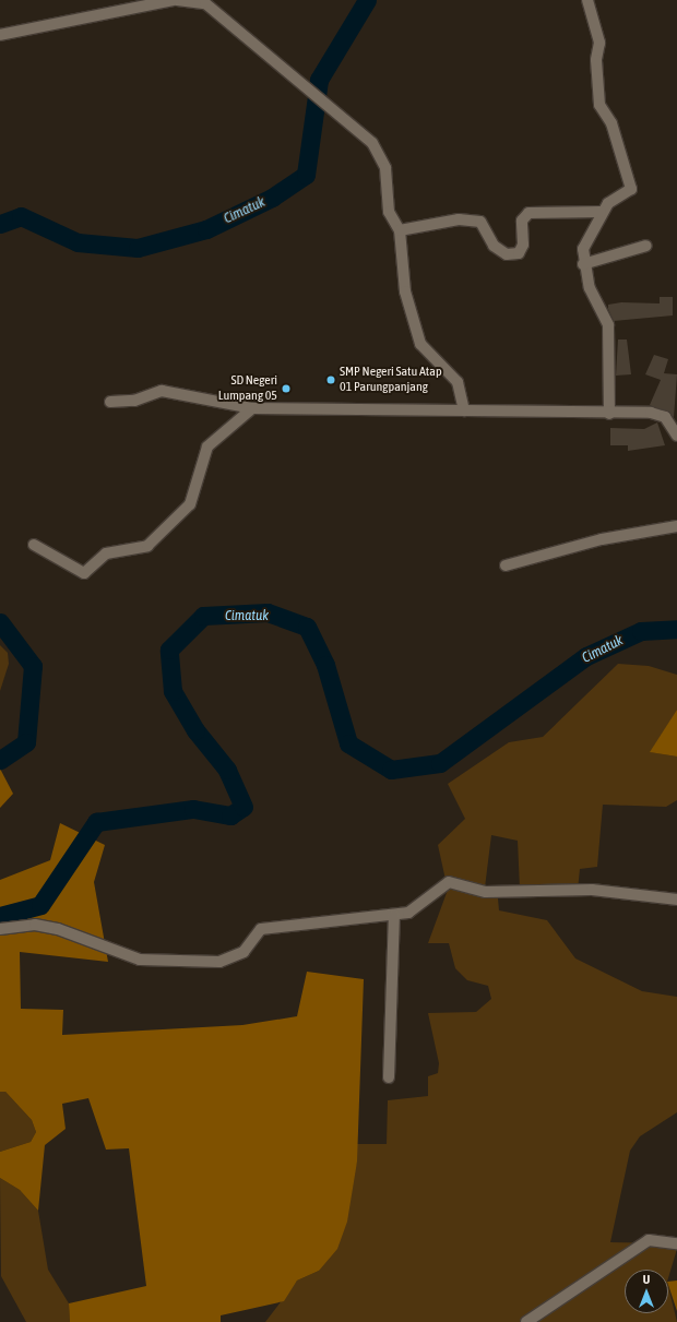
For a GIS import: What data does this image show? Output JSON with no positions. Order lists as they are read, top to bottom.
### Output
{
  "water": ["Cimatuk"],
  "places": ["SMP Negeri Satu Atap 01 Parungpanjang", "SD Negeri Lumpang 05"],
  "north": "top"
}
